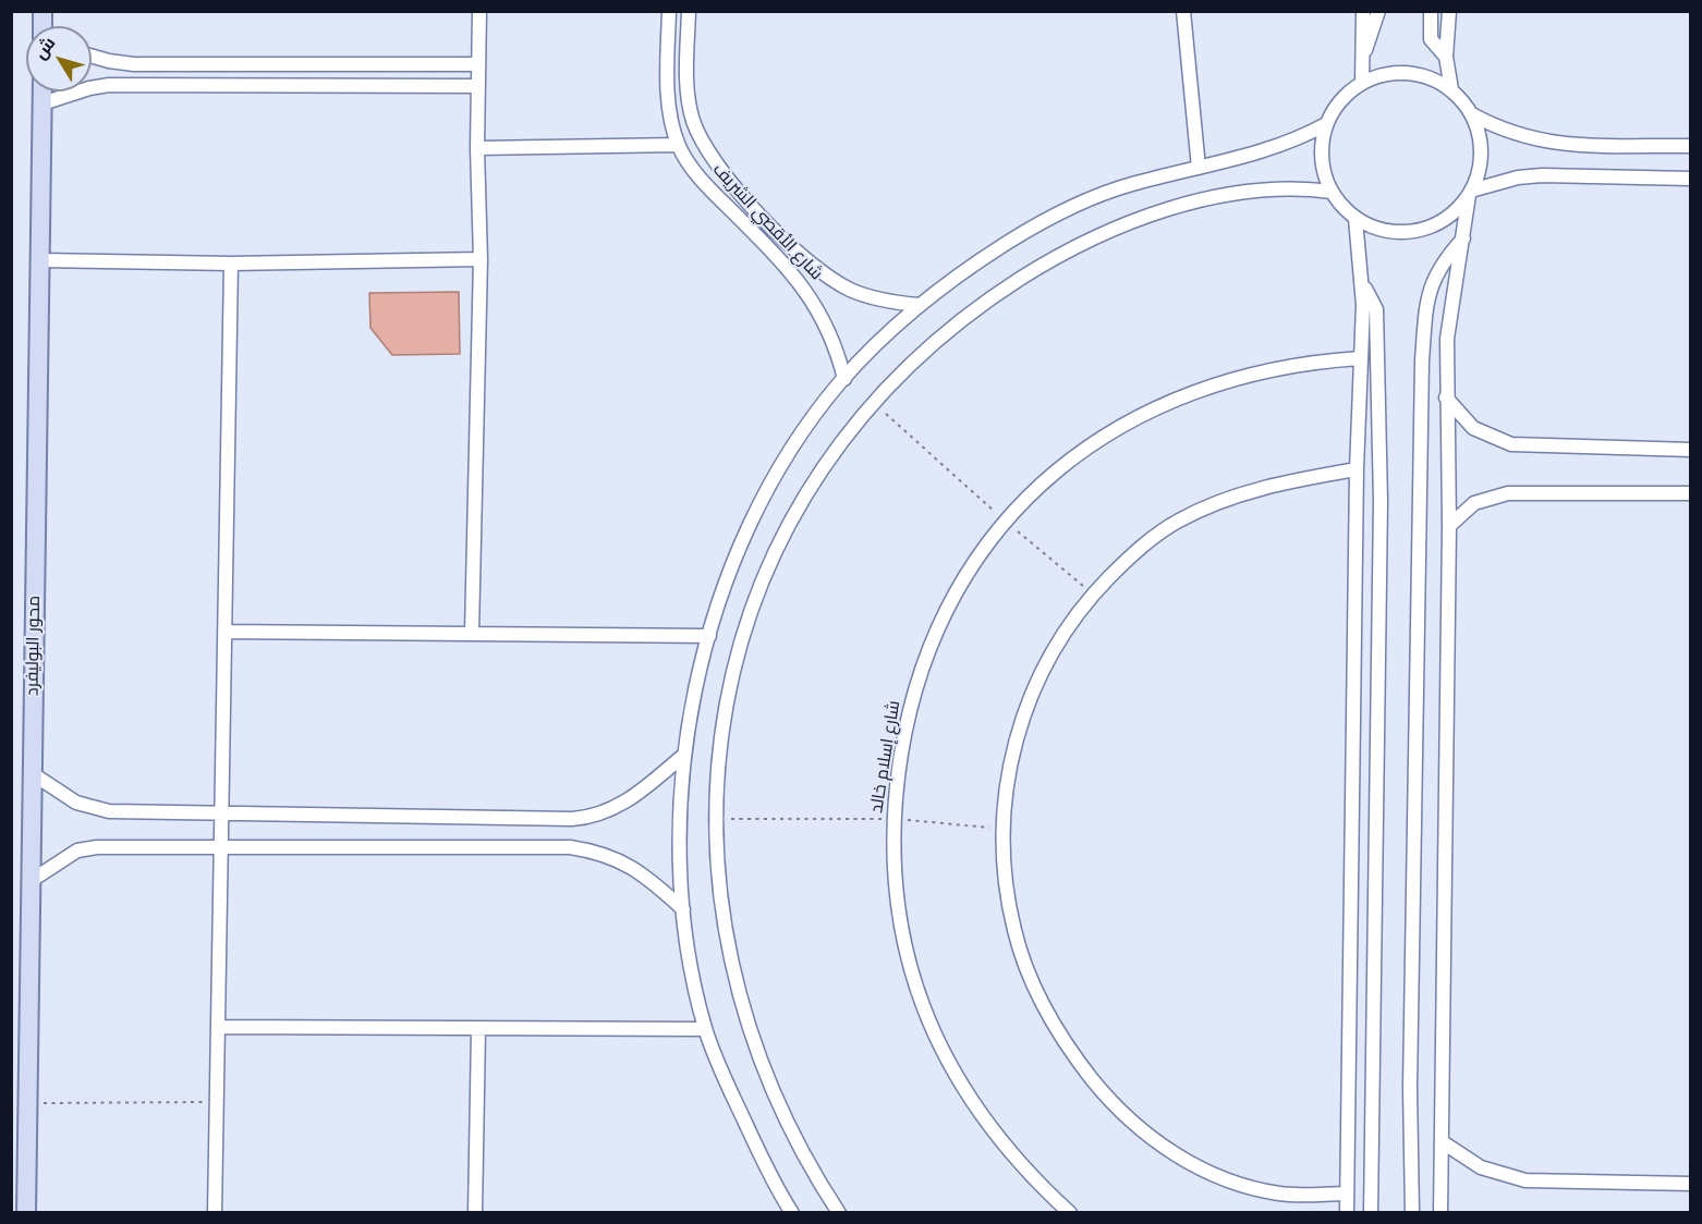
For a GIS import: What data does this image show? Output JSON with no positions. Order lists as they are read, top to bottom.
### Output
{
  "streets": {
    "street": ["شارع الأقصي الشريف", "محور البوليفرد", "شارع إسلام خالد"]
  },
  "north": "top left"
}
